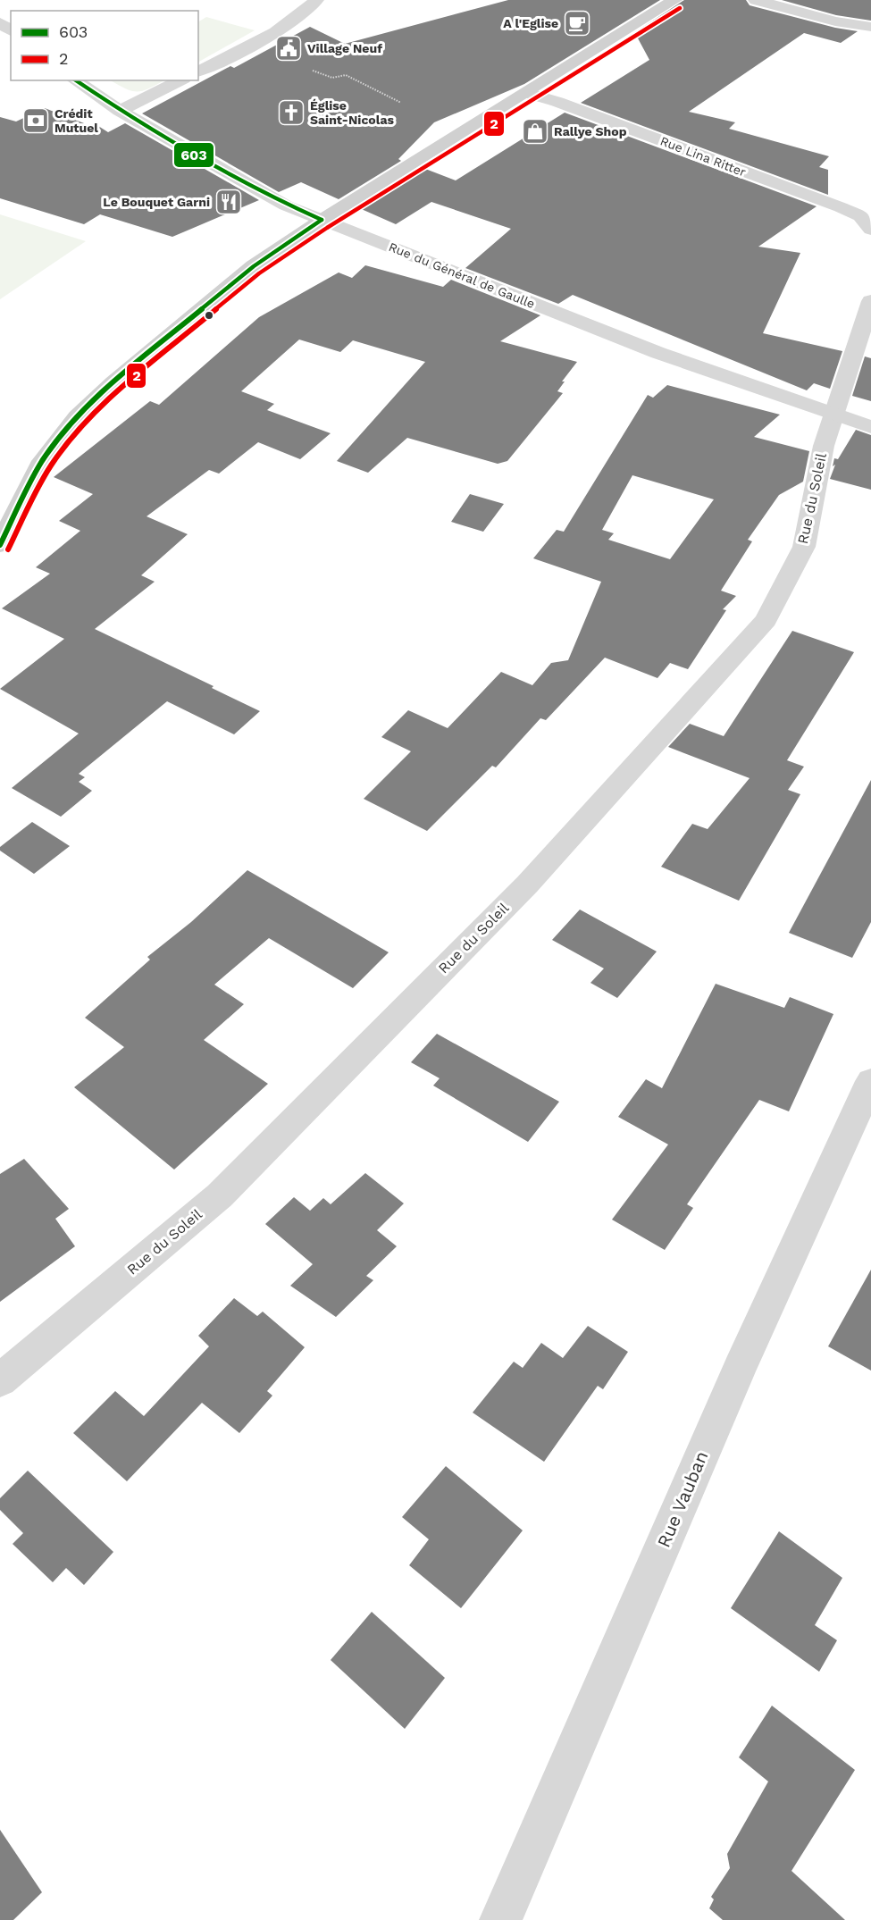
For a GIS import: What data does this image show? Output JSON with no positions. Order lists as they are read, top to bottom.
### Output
{
  "streets": {
    "street": [
      "Rue Lina Ritter",
      "Rue du Général de Gaulle",
      "Rue du Soleil",
      "Rue Vauban"
    ]
  },
  "crossings": [
    ["Rue du Général de Gaulle", "Rue du Soleil"]
  ],
  "places": {
    "cafe": ["A l'Eglise"],
    "public building": ["Village Neuf"],
    "church": ["Église Saint-Nicolas"],
    "bank": ["Crédit Mutuel"],
    "shop": ["Rallye Shop"],
    "restaurant": ["Le Bouquet Garni"]
  },
  "lines": ["transit line 2", "transit line 603"],
  "legend": ["603", "2"]
}
